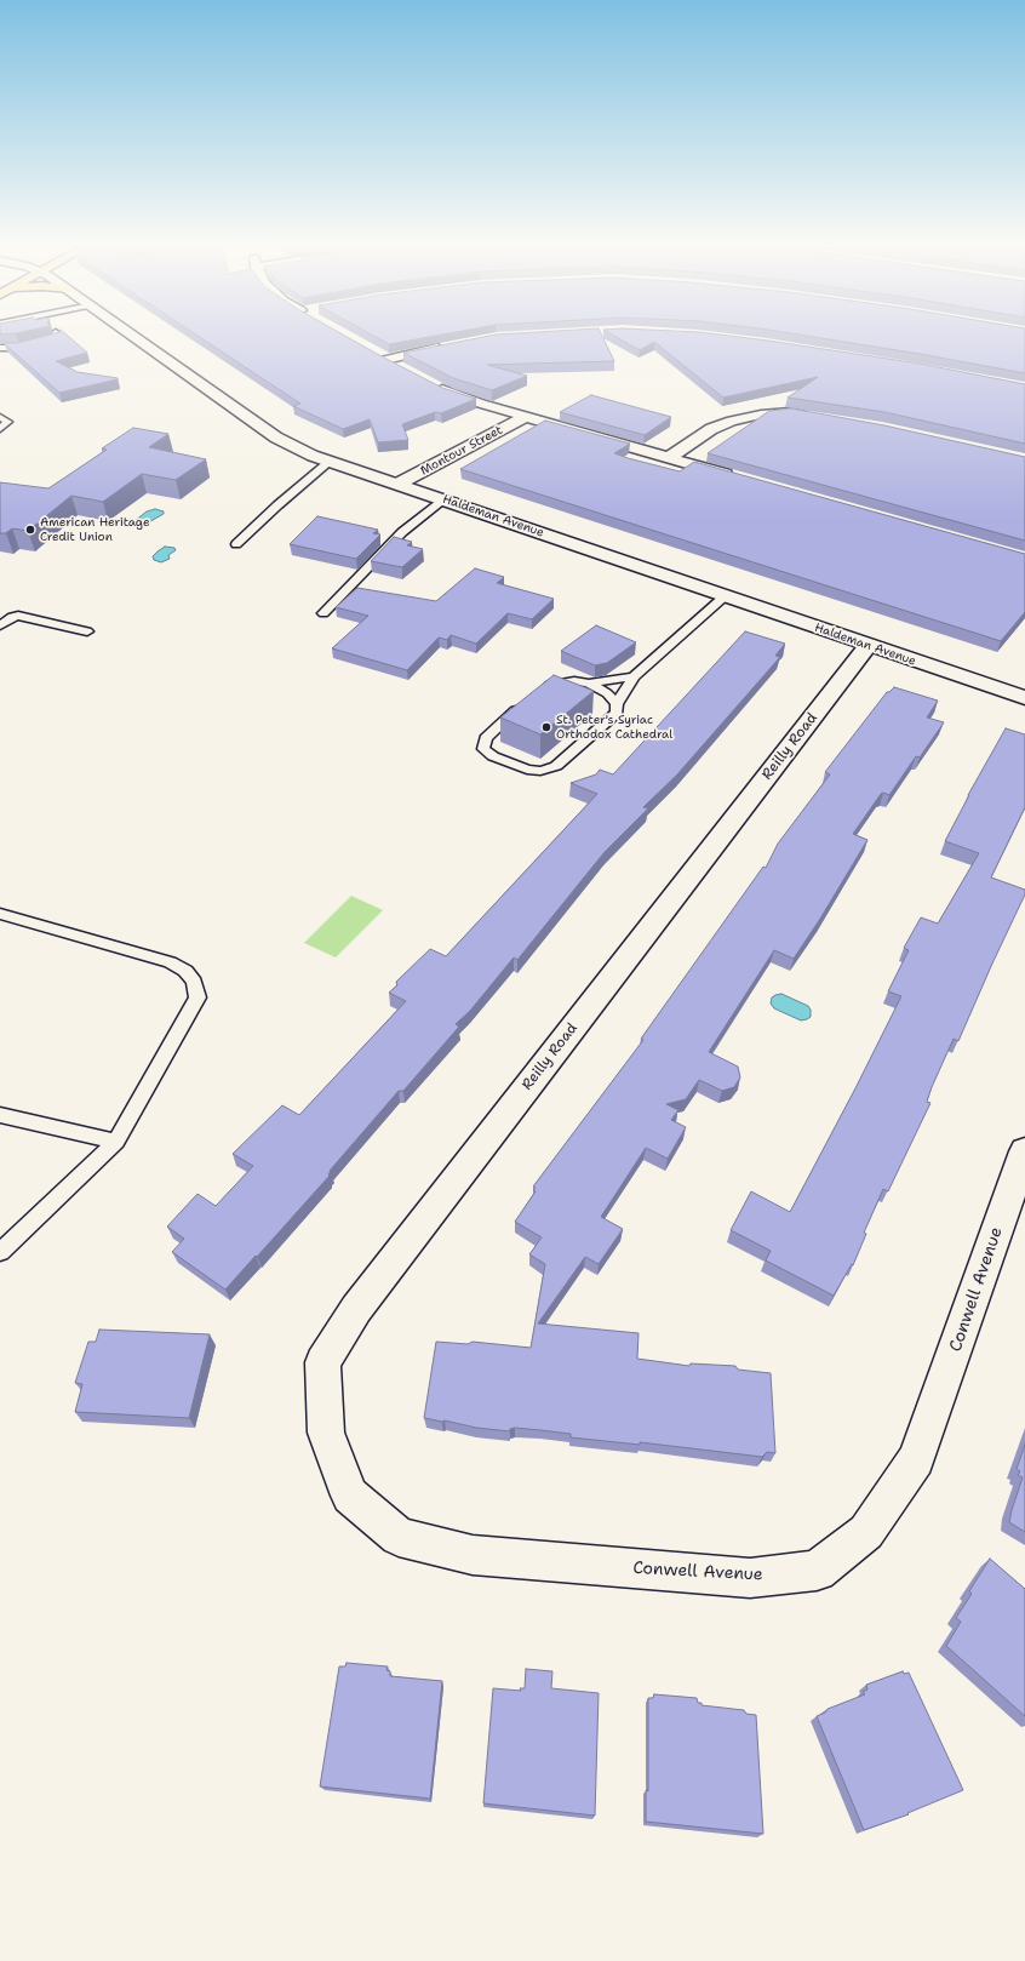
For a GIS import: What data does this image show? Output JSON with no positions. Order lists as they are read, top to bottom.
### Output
{
  "streets": {
    "street": [
      "Montour Street",
      "Haldeman Avenue",
      "Reilly Road",
      "Conwell Avenue"
    ]
  },
  "crossings": [
    ["Montour Street", "Haldeman Avenue"],
    ["Haldeman Avenue", "Reilly Road"],
    ["Reilly Road", "Conwell Avenue"]
  ],
  "places": ["American Heritage Credit Union", "St. Peter's Syriac Orthodox Cathedral"]
}
